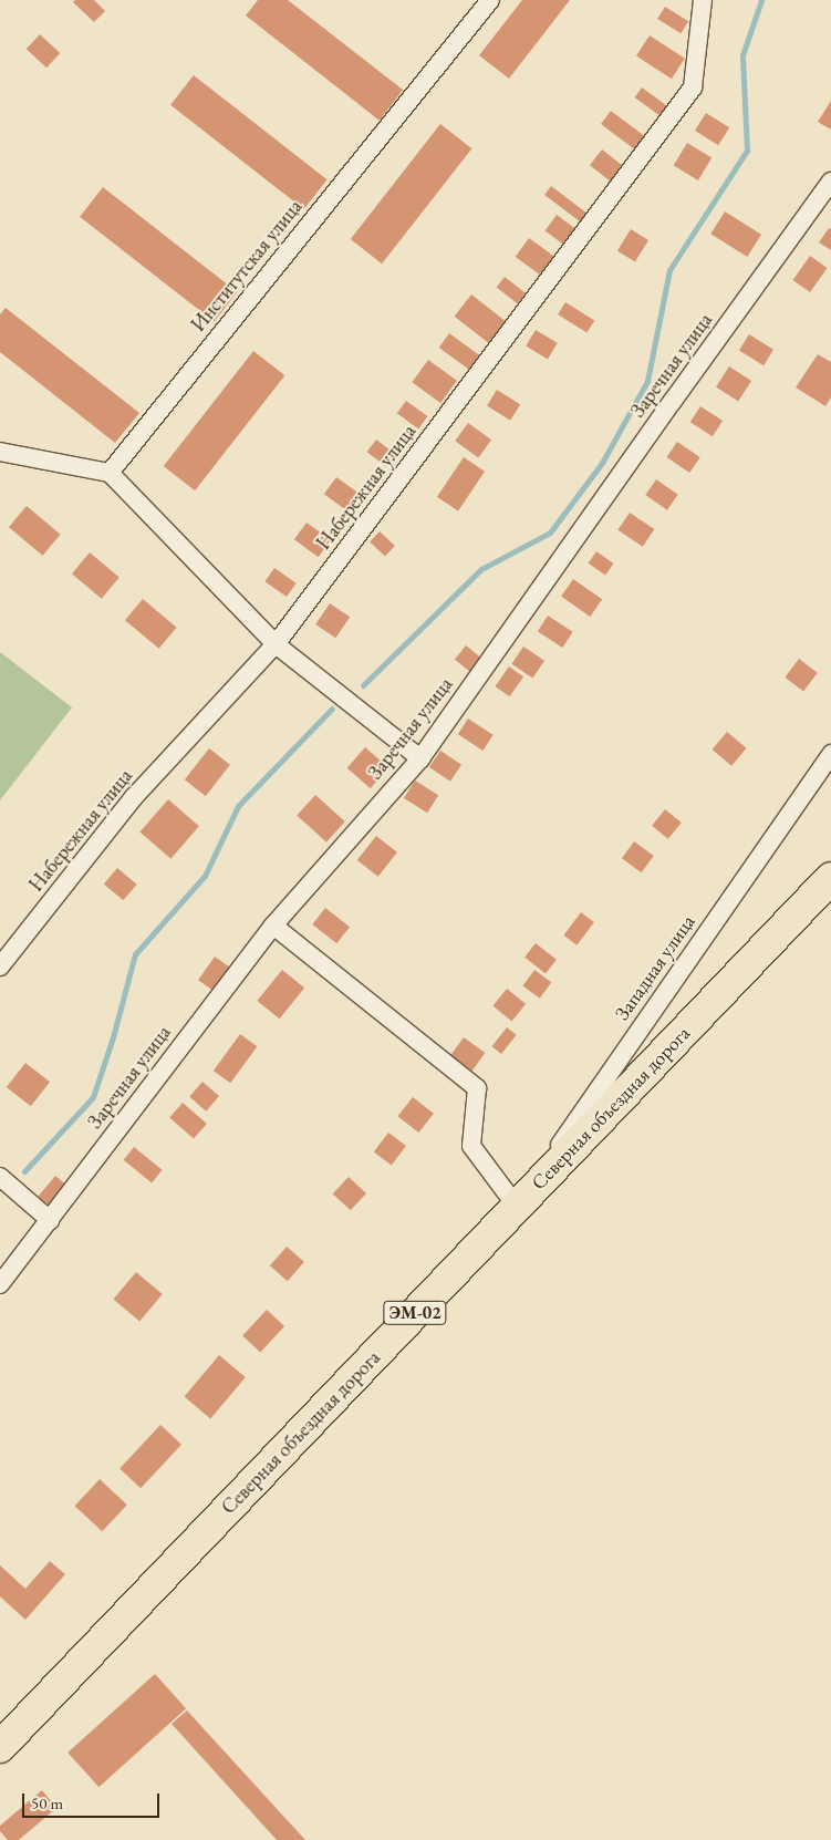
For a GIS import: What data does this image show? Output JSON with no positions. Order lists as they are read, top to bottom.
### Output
{
  "streets": {
    "highway": ["Северная объездная дорога", "ЭМ-02"],
    "street": [
      "Институтская улица",
      "Заречная улица",
      "Набережная улица",
      "Западная улица"
    ]
  },
  "crossings": [
    ["Западная улица", "Северная объездная дорога"]
  ],
  "scale_bar": "50 m"
}
